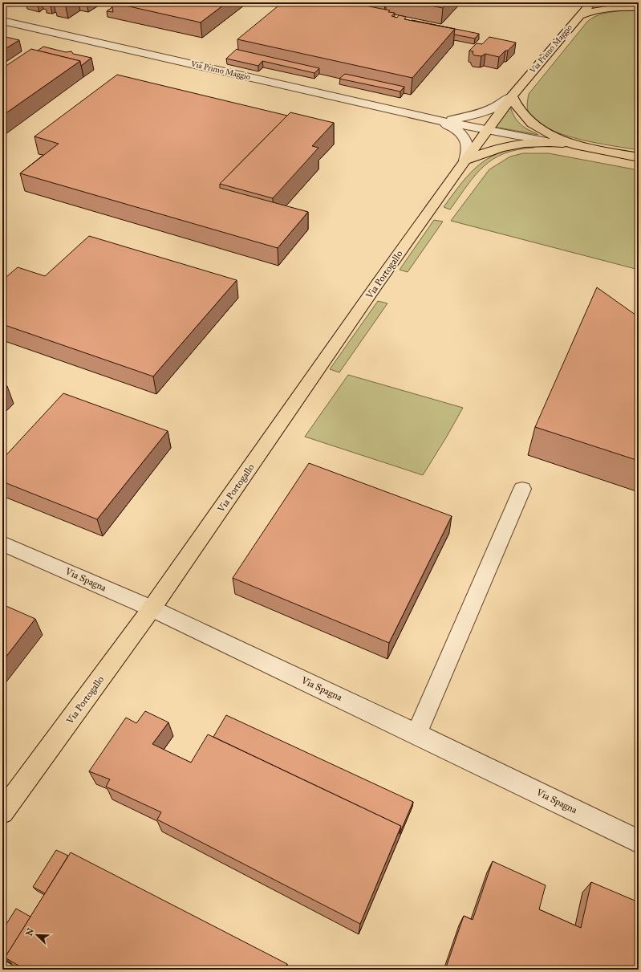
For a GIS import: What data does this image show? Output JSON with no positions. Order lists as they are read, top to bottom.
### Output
{
  "streets": {
    "main road": ["Via Primo Maggio", "Via Portogallo"],
    "street": ["Via Spagna"]
  },
  "crossings": [
    ["Via Primo Maggio", "Via Portogallo"],
    ["Via Portogallo", "Via Spagna"]
  ],
  "north": "top left"
}
